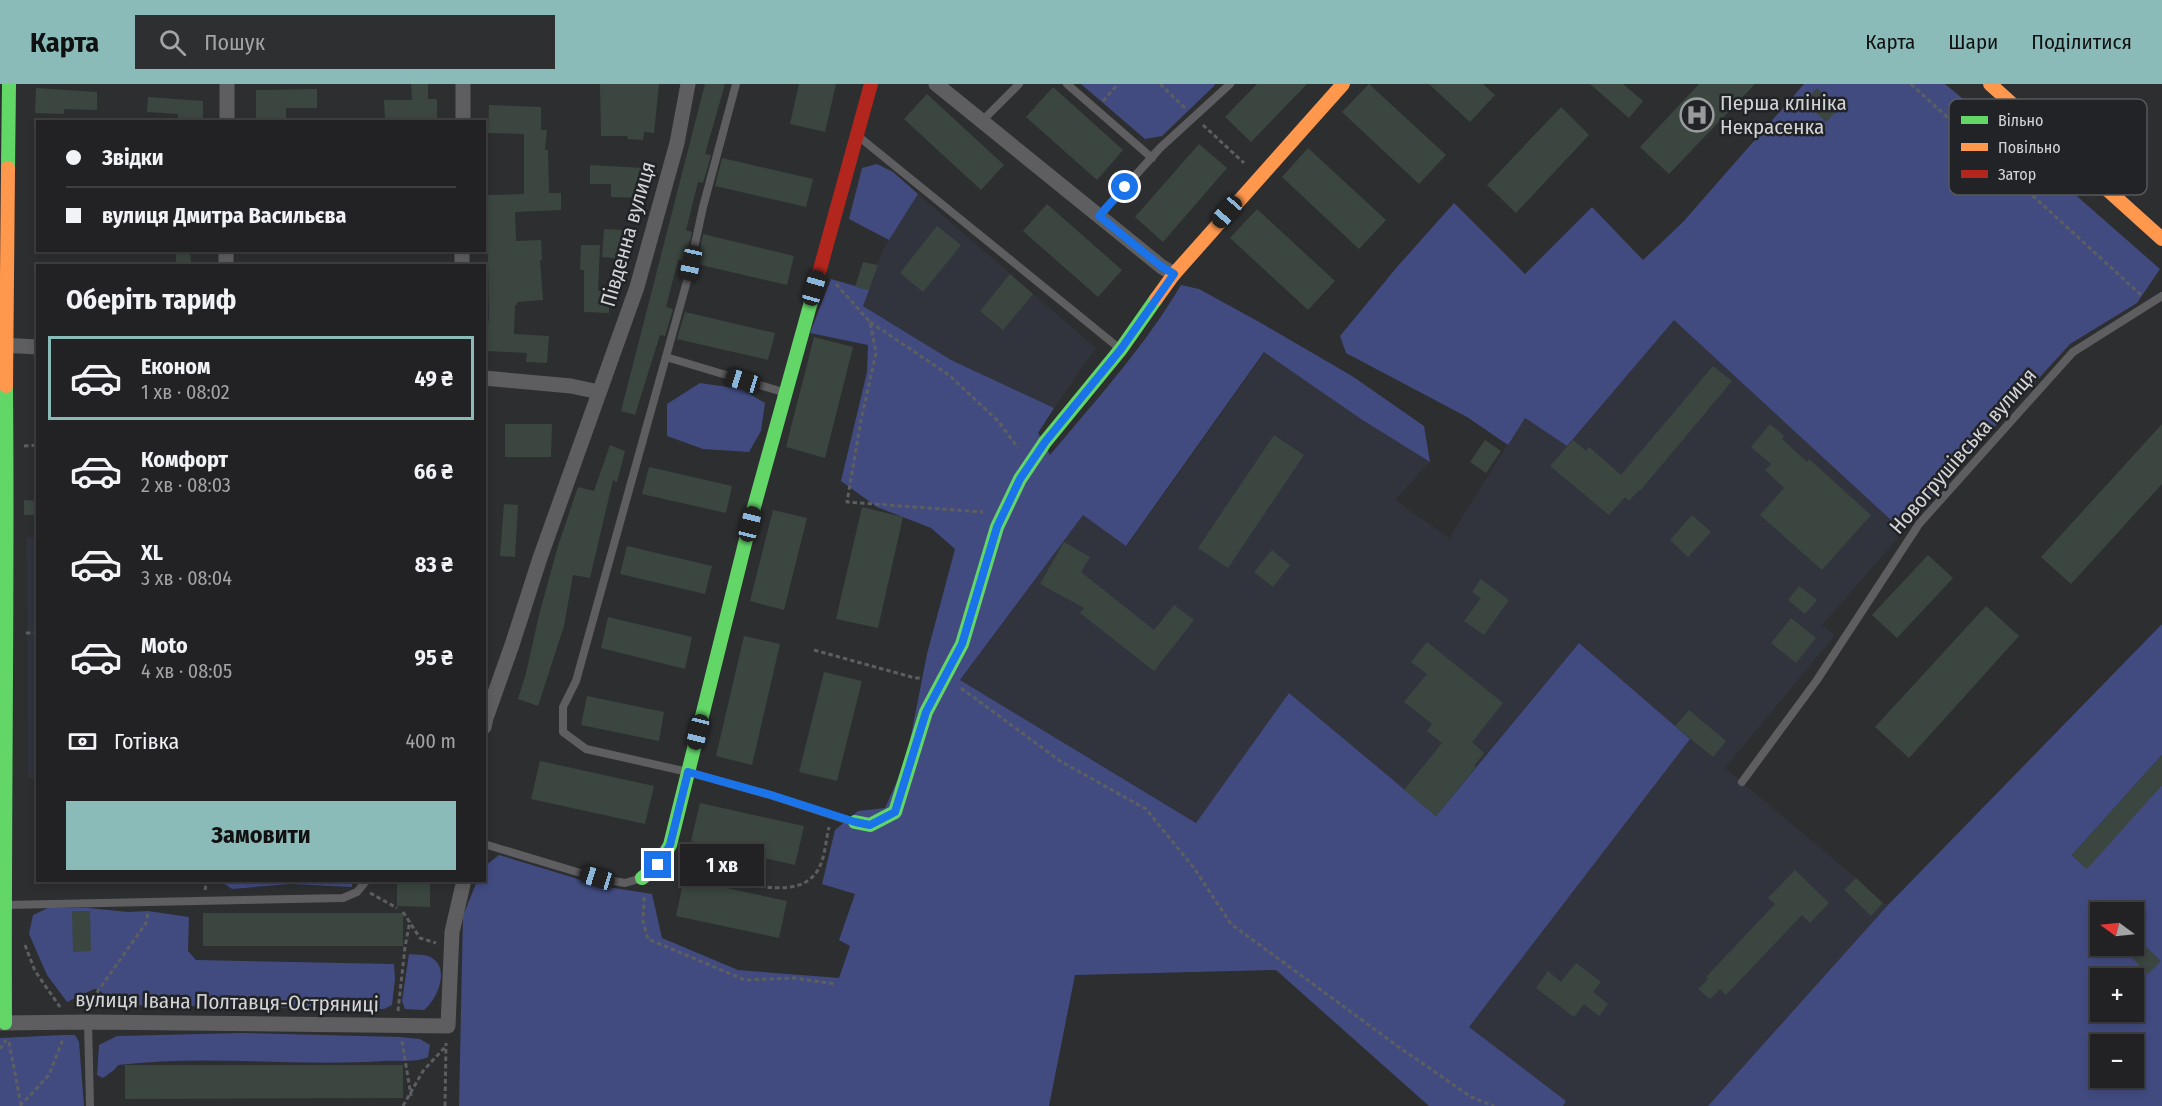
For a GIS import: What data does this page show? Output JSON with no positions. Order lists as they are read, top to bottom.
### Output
{
  "streets": {
    "street": ["Південна вулиця", "вулиця Івана Полтавця-Остряниці"],
    "lane": ["Новогрушівська вулиця"]
  },
  "places": {
    "hospital": ["Перша клініка Некрасенка"]
  },
  "legend": ["Вільно", "Повільно", "Затор"],
  "north": "left",
  "page": {
    "header": "Карта",
    "search": "Пошук",
    "nav": ["Карта", "Шари", "Поділитися"],
    "banner": ["Звідки", "вулиця Дмитра Васильєва"],
    "heading": "Оберіть тариф",
    "list": [
      {
        "name": "Економ",
        "note": "1 хв · 08:02",
        "value": "49 ₴"
      },
      {
        "name": "Комфорт",
        "note": "2 хв · 08:03",
        "value": "66 ₴"
      },
      {
        "name": "XL",
        "note": "3 хв · 08:04",
        "value": "83 ₴"
      },
      {
        "name": "Moto",
        "note": "4 хв · 08:05",
        "value": "95 ₴"
      }
    ],
    "pay": ["Готівка", "400 m"],
    "buttons": "Замовити",
    "bubble": "1 хв",
    "map_buttons": ["+", "−"]
  }
}
